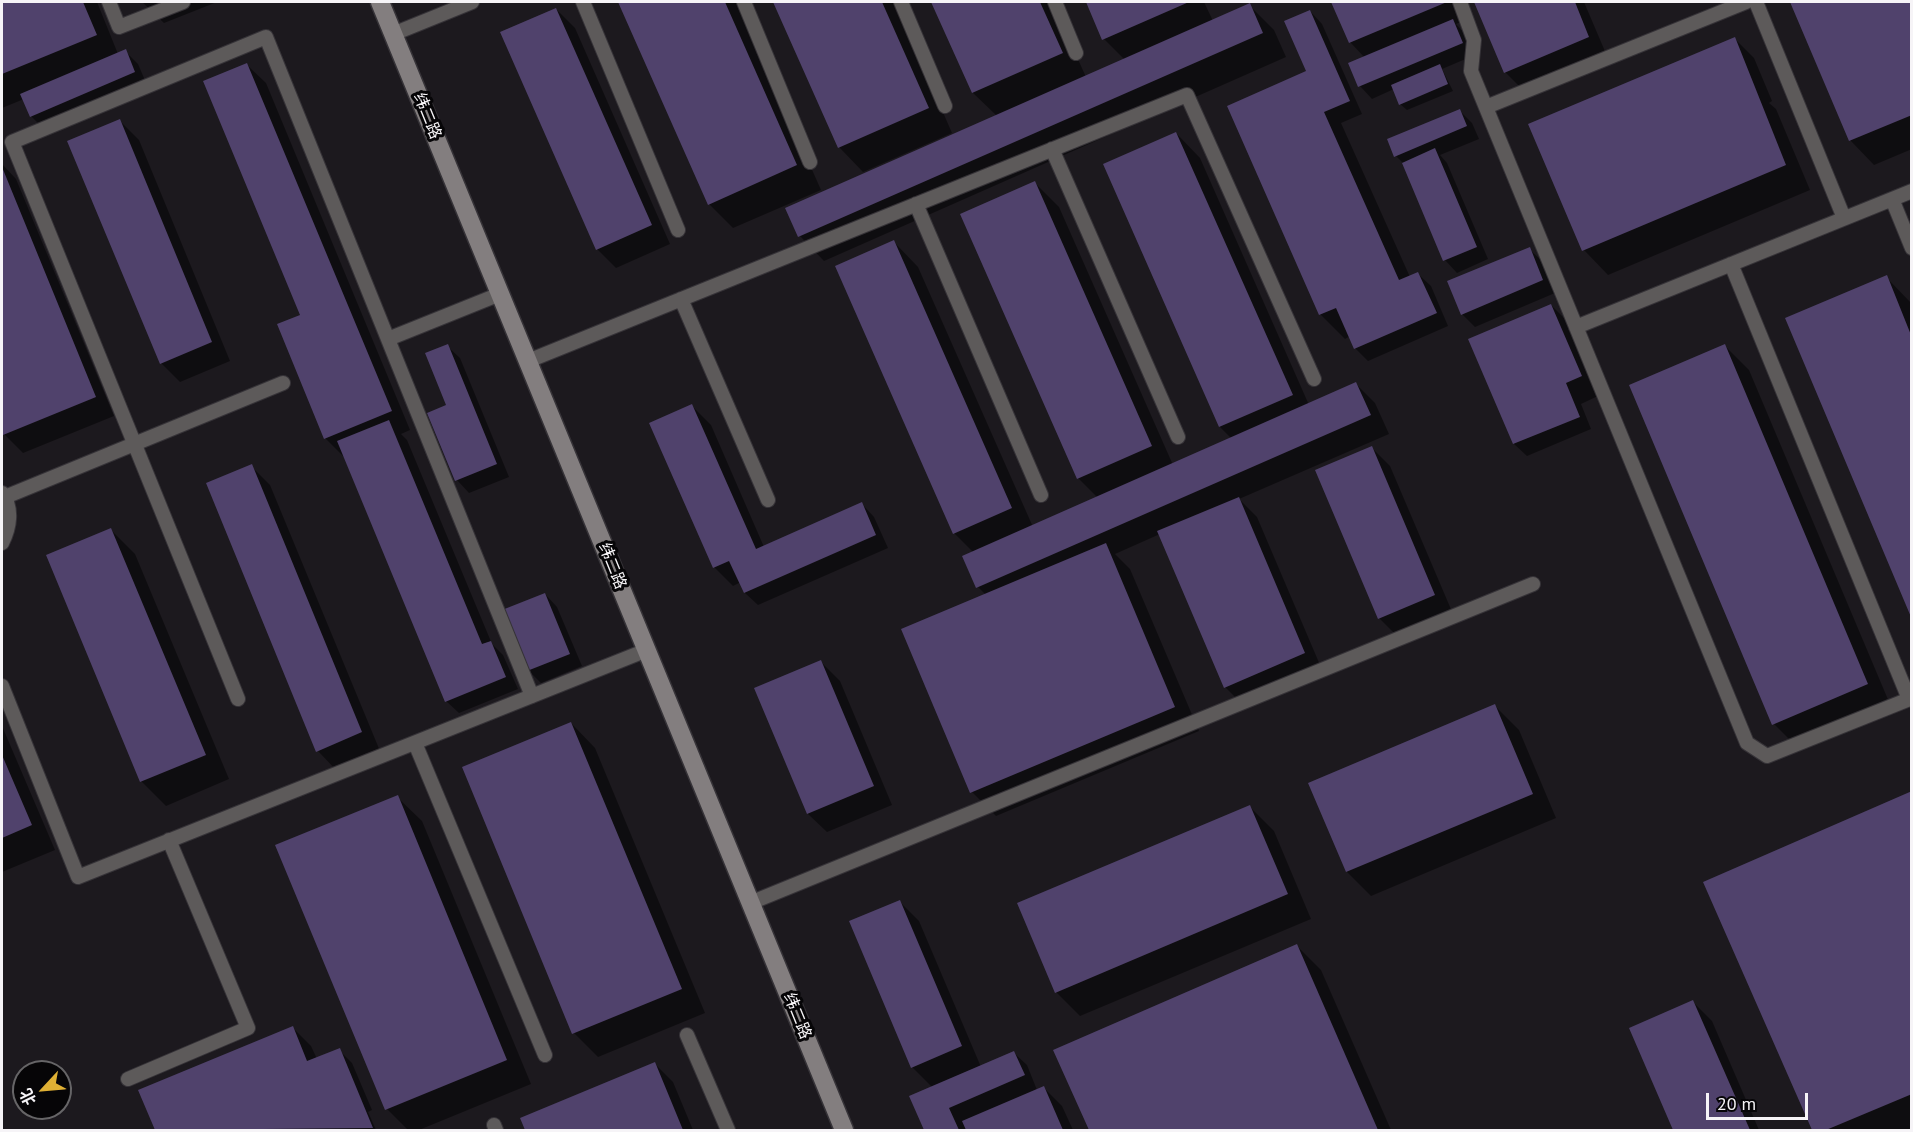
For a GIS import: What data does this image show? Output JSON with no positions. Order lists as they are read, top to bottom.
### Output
{
  "streets": {
    "street": ["纬二路"]
  },
  "scale_bar": "20 m",
  "north": "bottom left"
}
